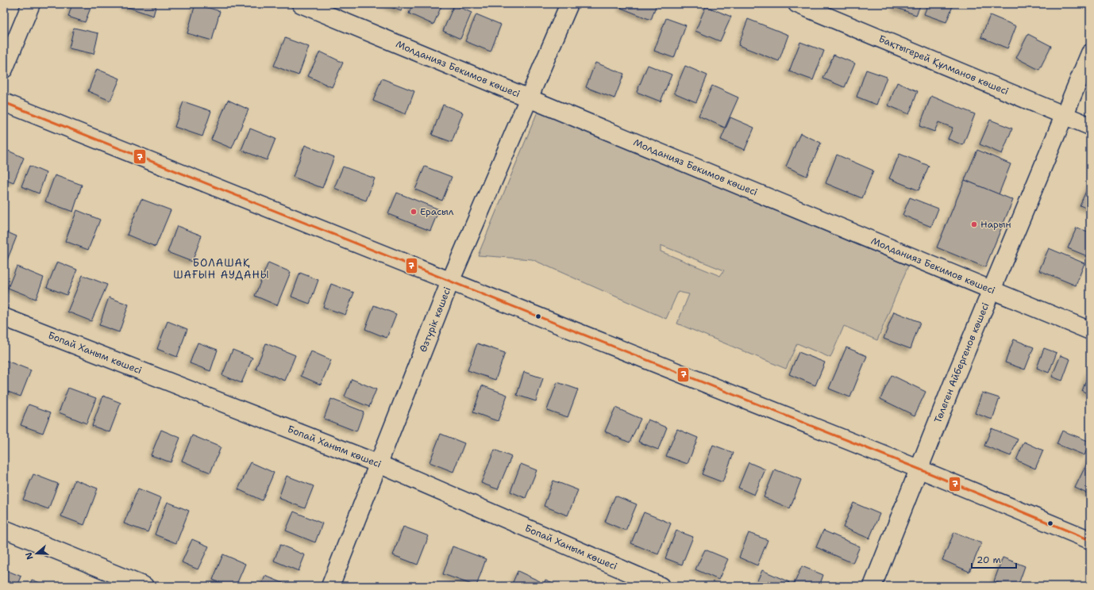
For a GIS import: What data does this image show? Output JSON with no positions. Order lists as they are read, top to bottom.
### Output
{
  "streets": {
    "street": [
      "Бақтыгерей Құлманов көшесі",
      "Молданияз Бекимов көшесі",
      "Өзтүрік көшесі",
      "Бопай Ханым көшесі",
      "Төлеген Айбергенов көшесі"
    ]
  },
  "crossings": [
    ["Бақтыгерей Құлманов көшесі", "Төлеген Айбергенов көшесі"],
    ["Молданияз Бекимов көшесі", "Өзтүрік көшесі"],
    ["Молданияз Бекимов көшесі", "Төлеген Айбергенов көшесі"],
    ["Өзтүрік көшесі", "Бопай Ханым көшесі"]
  ],
  "districts": ["БОЛАШАҚ ШАҒЫН АУДАНЫ"],
  "places": ["Ерасыл", "Нарын"],
  "lines": ["transit line 7"],
  "scale_bar": "20 m",
  "north": "left"
}
